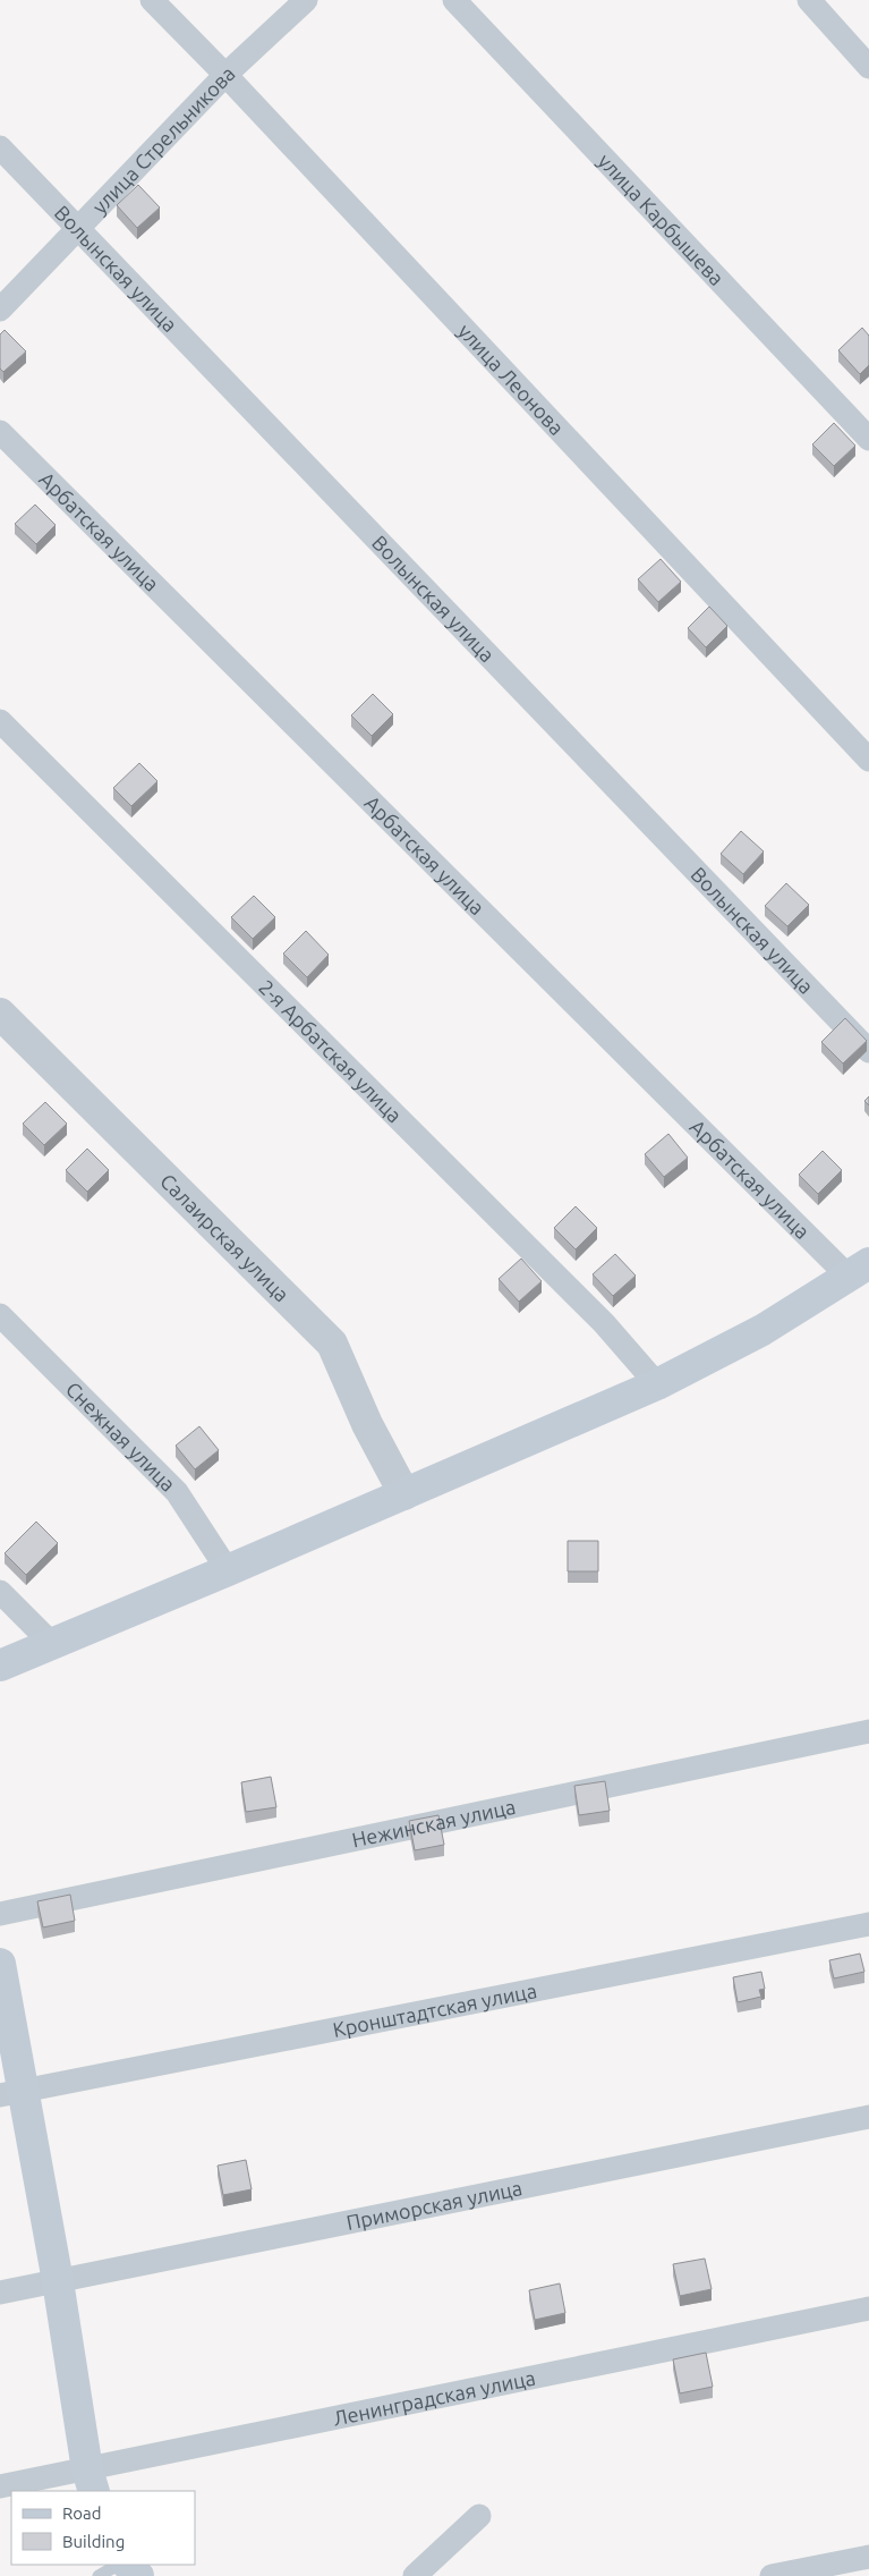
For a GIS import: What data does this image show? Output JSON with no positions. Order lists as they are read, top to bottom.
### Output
{
  "streets": {
    "street": [
      "улица Стрельникова",
      "улица Карбышева",
      "Волынская улица",
      "улица Леонова",
      "Арбатская улица",
      "2-я Арбатская улица",
      "Салаирская улица",
      "Снежная улица",
      "Нежинская улица",
      "Кронштадтская улица",
      "Приморская улица",
      "Ленинградская улица"
    ]
  },
  "crossings": [
    ["улица Стрельникова", "Волынская улица"],
    ["улица Стрельникова", "улица Леонова"]
  ],
  "legend": ["Road", "Building"]
}
